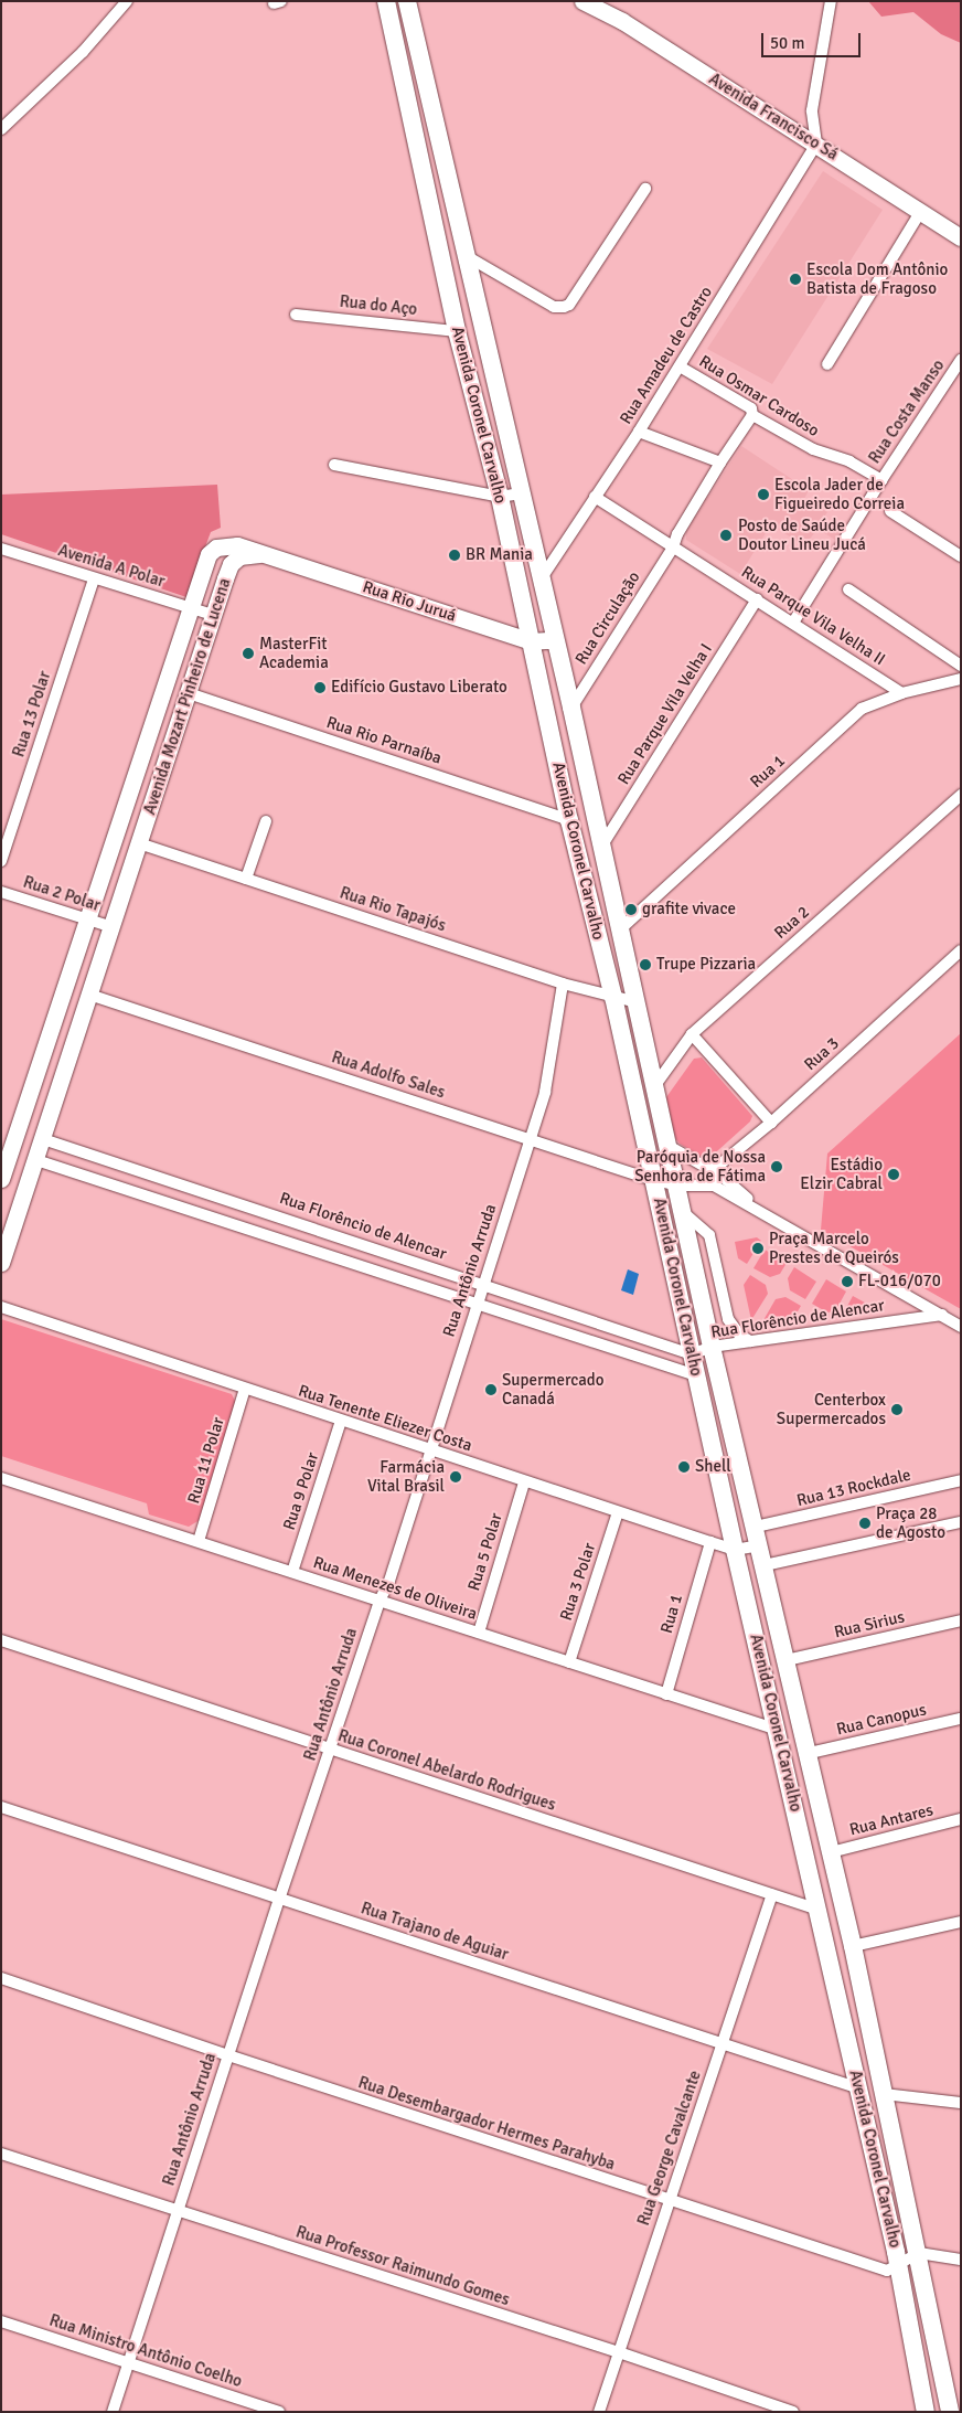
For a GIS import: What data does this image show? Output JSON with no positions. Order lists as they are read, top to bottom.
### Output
{
  "streets": {
    "main road": [
      "Avenida Francisco Sá",
      "Avenida Coronel Carvalho",
      "Rua Rio Juruá",
      "Avenida Mozart Pinheiro de Lucena"
    ],
    "street": [
      "Rua do Aço",
      "Rua Amadeu de Castro",
      "Rua Osmar Cardoso",
      "Rua Costa Manso",
      "Avenida A Polar",
      "Rua Parque Vila Velha II",
      "Rua Circulação",
      "Rua 13 Polar",
      "Rua Parque Vila Velha I",
      "Rua Rio Parnaíba",
      "Rua 1",
      "Rua 2 Polar",
      "Rua Rio Tapajós",
      "Rua 2",
      "Rua 3",
      "Rua Adolfo Sales",
      "Rua Florêncio de Alencar",
      "Rua Antônio Arruda",
      "Rua Tenente Eliezer Costa",
      "Rua 11 Polar",
      "Rua 13 Rockdale",
      "Rua 9 Polar",
      "Rua 5 Polar",
      "Rua 3 Polar",
      "Rua Menezes de Oliveira",
      "Rua Sirius",
      "Rua Canopus",
      "Rua Coronel Abelardo Rodrigues",
      "Rua Antares",
      "Rua Trajano de Aguiar",
      "Rua Desembargador Hermes Parahyba",
      "Rua George Cavalcante",
      "Rua Professor Raimundo Gomes",
      "Rua Ministro Antônio Coelho"
    ]
  },
  "crossings": [
    ["Avenida Francisco Sá", "Rua Amadeu de Castro"],
    ["Rua do Aço", "Avenida Coronel Carvalho"],
    ["Rua Amadeu de Castro", "Rua Osmar Cardoso"],
    ["Rua Amadeu de Castro", "Avenida Coronel Carvalho"],
    ["Rua Amadeu de Castro", "Rua Parque Vila Velha II"],
    ["Rua Osmar Cardoso", "Rua Costa Manso"],
    ["Rua Osmar Cardoso", "Rua Circulação"],
    ["Rua Costa Manso", "Rua Parque Vila Velha II"],
    ["Avenida Coronel Carvalho", "Rua Rio Juruá"],
    ["Avenida Coronel Carvalho", "Rua Circulação"],
    ["Avenida Coronel Carvalho", "Rua Parque Vila Velha I"],
    ["Avenida Coronel Carvalho", "Rua Rio Parnaíba"],
    ["Avenida Coronel Carvalho", "Rua 1"],
    ["Avenida Coronel Carvalho", "Rua Rio Tapajós"],
    ["Avenida Coronel Carvalho", "Rua 2"],
    ["Avenida Coronel Carvalho", "Rua Adolfo Sales"],
    ["Avenida Coronel Carvalho", "Rua Florêncio de Alencar"],
    ["Avenida Coronel Carvalho", "Rua Tenente Eliezer Costa"],
    ["Avenida Coronel Carvalho", "Rua 13 Rockdale"],
    ["Avenida Coronel Carvalho", "Rua Menezes de Oliveira"],
    ["Avenida Coronel Carvalho", "Rua Sirius"],
    ["Avenida Coronel Carvalho", "Rua Canopus"],
    ["Avenida Coronel Carvalho", "Rua Coronel Abelardo Rodrigues"],
    ["Avenida Coronel Carvalho", "Rua Antares"],
    ["Avenida Coronel Carvalho", "Rua Trajano de Aguiar"],
    ["Avenida Coronel Carvalho", "Rua Desembargador Hermes Parahyba"],
    ["Avenida A Polar", "Avenida Mozart Pinheiro de Lucena"],
    ["Avenida A Polar", "Rua 13 Polar"],
    ["Rua Rio Juruá", "Avenida Mozart Pinheiro de Lucena"],
    ["Rua Parque Vila Velha II", "Rua Circulação"],
    ["Rua Parque Vila Velha II", "Rua Parque Vila Velha I"],
    ["Rua Parque Vila Velha II", "Rua 1"],
    ["Avenida Mozart Pinheiro de Lucena", "Rua Rio Parnaíba"],
    ["Avenida Mozart Pinheiro de Lucena", "Rua 2 Polar"],
    ["Avenida Mozart Pinheiro de Lucena", "Rua Rio Tapajós"],
    ["Avenida Mozart Pinheiro de Lucena", "Rua Adolfo Sales"],
    ["Avenida Mozart Pinheiro de Lucena", "Rua Florêncio de Alencar"],
    ["Rua 1", "Rua Tenente Eliezer Costa"],
    ["Rua 1", "Rua Menezes de Oliveira"],
    ["Rua Rio Tapajós", "Rua Antônio Arruda"],
    ["Rua Adolfo Sales", "Rua Antônio Arruda"],
    ["Rua Florêncio de Alencar", "Rua Antônio Arruda"],
    ["Rua Antônio Arruda", "Rua Tenente Eliezer Costa"],
    ["Rua Antônio Arruda", "Rua Menezes de Oliveira"],
    ["Rua Antônio Arruda", "Rua Coronel Abelardo Rodrigues"],
    ["Rua Antônio Arruda", "Rua Trajano de Aguiar"],
    ["Rua Antônio Arruda", "Rua Desembargador Hermes Parahyba"],
    ["Rua Antônio Arruda", "Rua Professor Raimundo Gomes"],
    ["Rua Antônio Arruda", "Rua Ministro Antônio Coelho"],
    ["Rua Tenente Eliezer Costa", "Rua 11 Polar"],
    ["Rua Tenente Eliezer Costa", "Rua 9 Polar"],
    ["Rua Tenente Eliezer Costa", "Rua 5 Polar"],
    ["Rua Tenente Eliezer Costa", "Rua 3 Polar"],
    ["Rua 11 Polar", "Rua Menezes de Oliveira"],
    ["Rua 9 Polar", "Rua Menezes de Oliveira"],
    ["Rua 5 Polar", "Rua Menezes de Oliveira"],
    ["Rua 3 Polar", "Rua Menezes de Oliveira"],
    ["Rua Coronel Abelardo Rodrigues", "Rua George Cavalcante"],
    ["Rua Trajano de Aguiar", "Rua George Cavalcante"],
    ["Rua Desembargador Hermes Parahyba", "Rua George Cavalcante"],
    ["Rua George Cavalcante", "Rua Professor Raimundo Gomes"]
  ],
  "places": [
    "Escola Dom Antônio Batista de Fragoso",
    "Escola Jader de Figueiredo Correia",
    "Posto de Saúde Doutor Lineu Jucá",
    "BR Mania",
    "MasterFit Academia",
    "Edifício Gustavo Liberato",
    "grafite vivace",
    "Trupe Pizzaria",
    "Paróquia de Nossa Senhora de Fátima",
    "Estádio Elzir Cabral",
    "Praça Marcelo Prestes de Queirós",
    "FL-016/070",
    "Supermercado Canadá",
    "Centerbox Supermercados",
    "Shell",
    "Farmácia Vital Brasil",
    "Praça 28 de Agosto"
  ],
  "scale_bar": "50 m"
}
